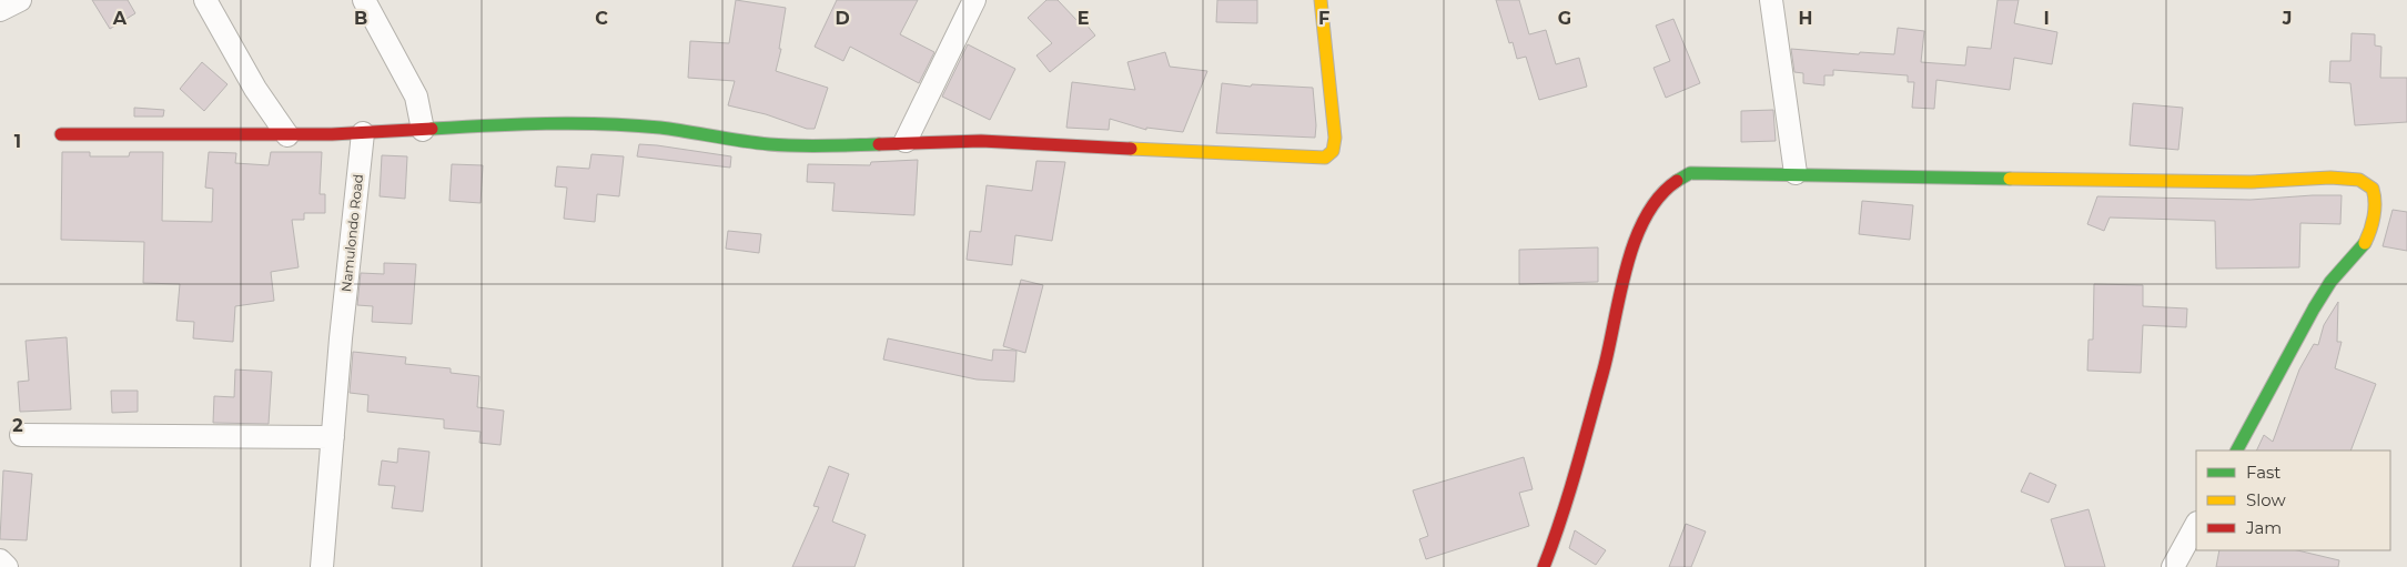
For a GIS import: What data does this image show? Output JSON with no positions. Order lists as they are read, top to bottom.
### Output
{
  "streets": {
    "street": ["Namulondo Road"]
  },
  "legend": ["Fast", "Slow", "Jam"],
  "grid": {
    "columns": [
      "A",
      "B",
      "C",
      "D",
      "E",
      "F",
      "G",
      "H",
      "I",
      "J"
    ],
    "rows": ["1", "2"]
  }
}
